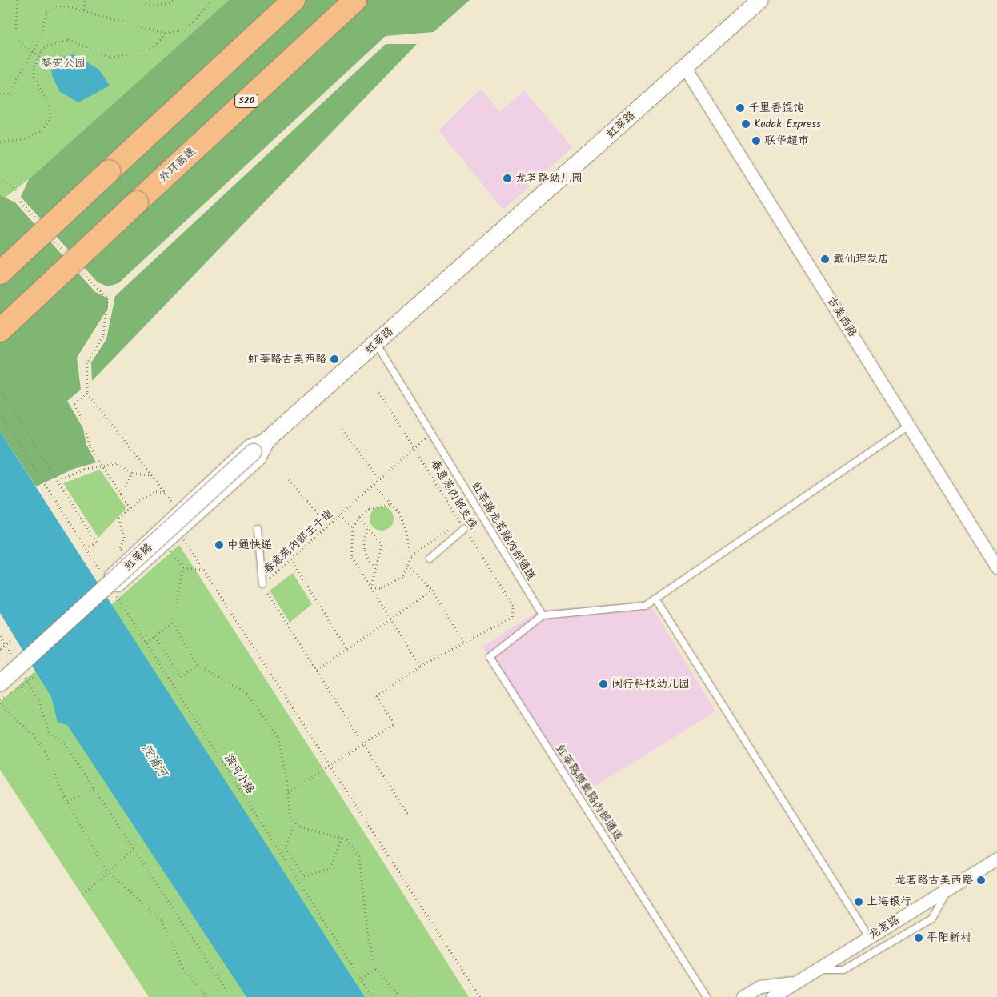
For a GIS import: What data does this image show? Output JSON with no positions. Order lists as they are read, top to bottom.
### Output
{
  "streets": {
    "highway": ["S20", "外环高速"],
    "street": ["虹莘路", "古美西路", "龙茗路"],
    "lane": ["虹莘路龙茗路内部通道", "虹莘路顾戴路内部通道"],
    "path": ["春意苑内部支线", "春意苑内部主干道", "滨河小路"]
  },
  "crossings": [
    ["虹莘路", "古美西路"],
    ["虹莘路", "虹莘路龙茗路内部通道"],
    ["春意苑内部支线", "春意苑内部主干道"],
    ["虹莘路龙茗路内部通道", "春意苑内部主干道"],
    ["虹莘路龙茗路内部通道", "虹莘路顾戴路内部通道"]
  ],
  "water": ["淀浦河"],
  "parks": ["黎安公园"],
  "places": [
    "千里香馄饨",
    "Kodak Express",
    "联华超市",
    "龙茗路幼儿园",
    "戴仙理发店",
    "虹莘路古美西路",
    "中通快递",
    "闵行科技幼儿园",
    "龙茗路古美西路",
    "上海银行",
    "平阳新村"
  ]
}
